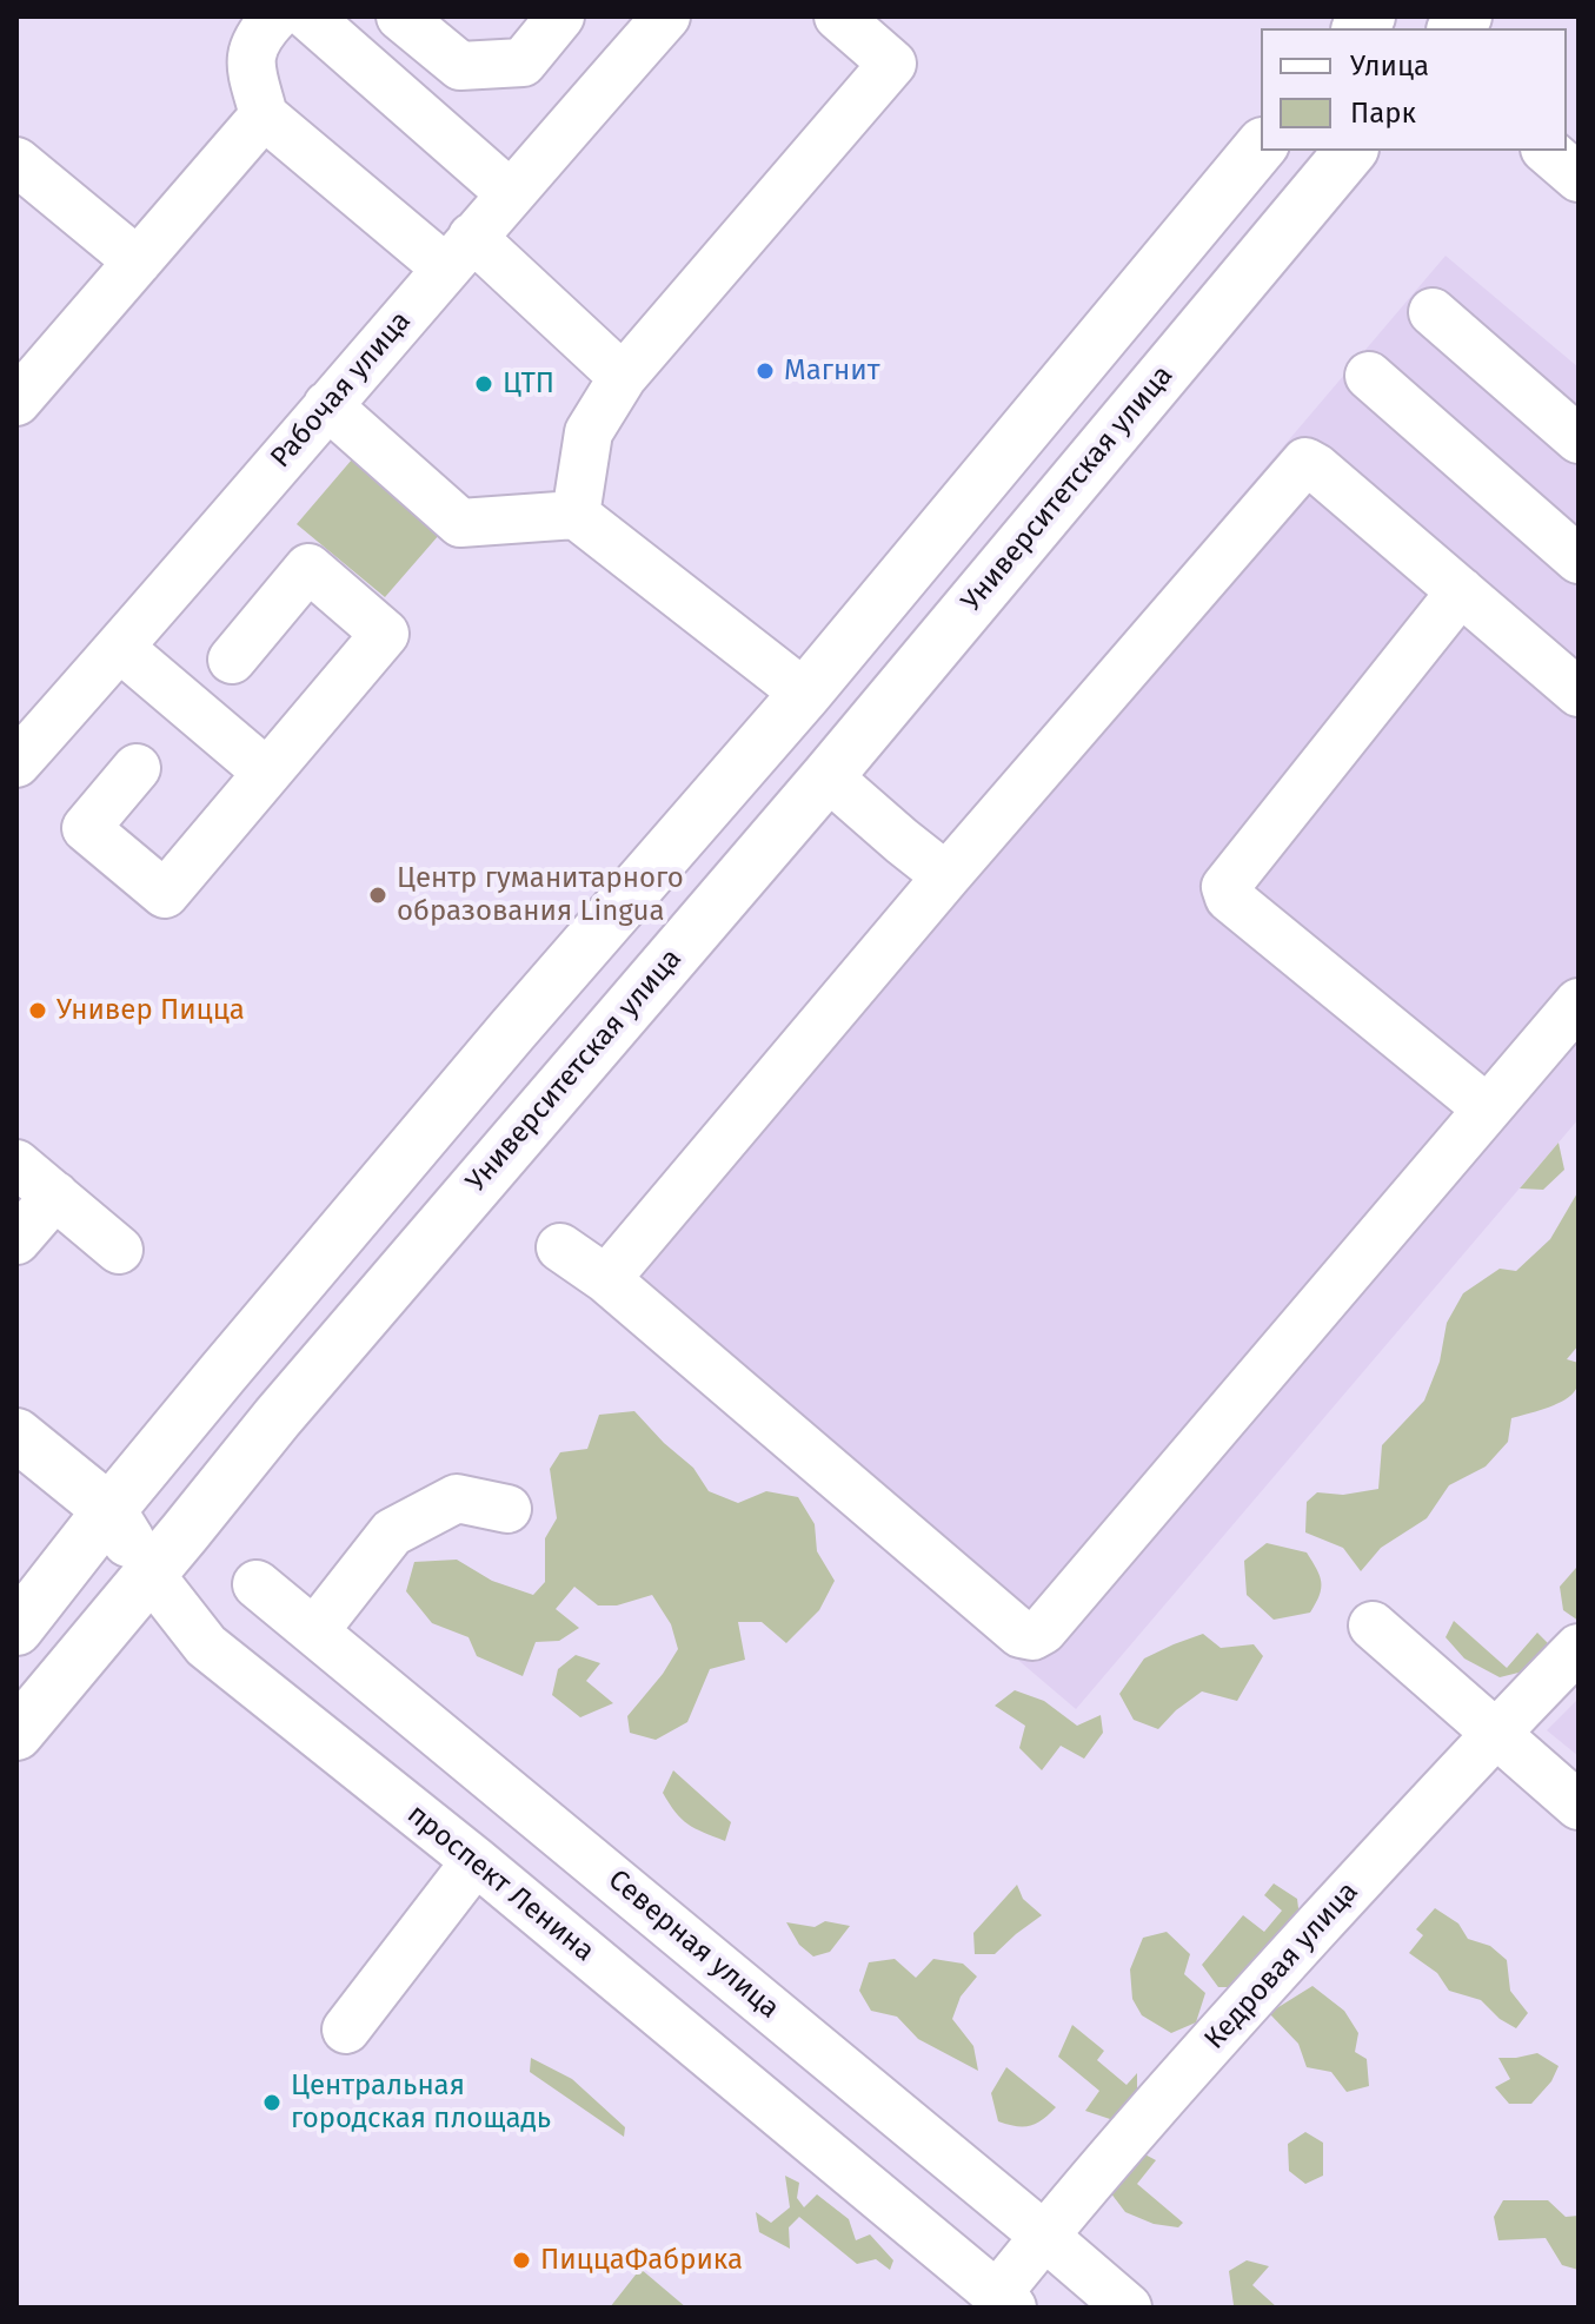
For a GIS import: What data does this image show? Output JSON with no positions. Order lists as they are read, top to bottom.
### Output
{
  "streets": {
    "main road": ["Университетская улица", "проспект Ленина"],
    "street": ["Рабочая улица", "Северная улица", "Кедровая улица"]
  },
  "crossings": [
    ["Университетская улица", "проспект Ленина"],
    ["проспект Ленина", "Кедровая улица"],
    ["Северная улица", "Кедровая улица"]
  ],
  "places": [
    "Магнит",
    "ЦТП",
    "Центр гуманитарного образования Lingua",
    "Универ Пицца",
    "Центральная городская площадь",
    "ПиццаФабрика"
  ],
  "legend": ["Улица", "Парк"]
}
